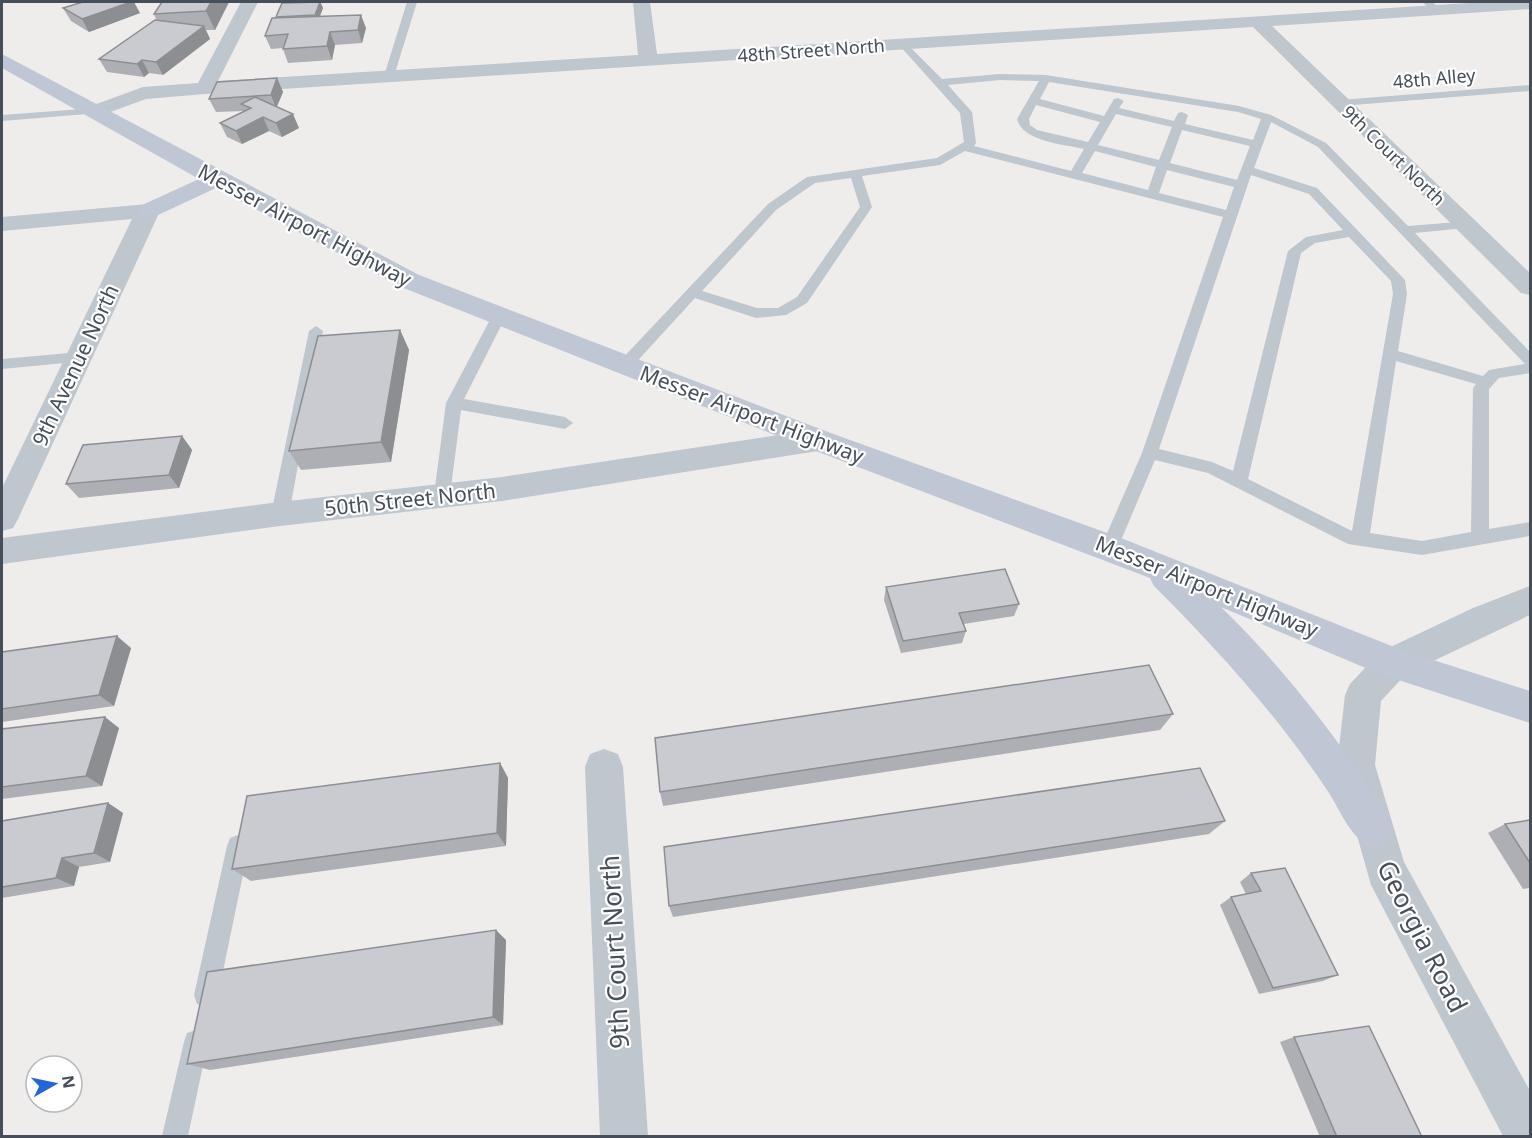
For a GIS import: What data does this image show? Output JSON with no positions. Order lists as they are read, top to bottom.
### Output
{
  "streets": {
    "main road": ["Messer Airport Highway"],
    "street": [
      "48th Street North",
      "9th Court North",
      "9th Avenue North",
      "50th Street North",
      "Georgia Road"
    ],
    "lane": ["48th Alley"]
  },
  "crossings": [
    ["48th Street North", "9th Court North"],
    ["48th Street North", "Messer Airport Highway"],
    ["48th Alley", "9th Court North"],
    ["Messer Airport Highway", "50th Street North"],
    ["Messer Airport Highway", "Georgia Road"]
  ],
  "north": "right"
}
